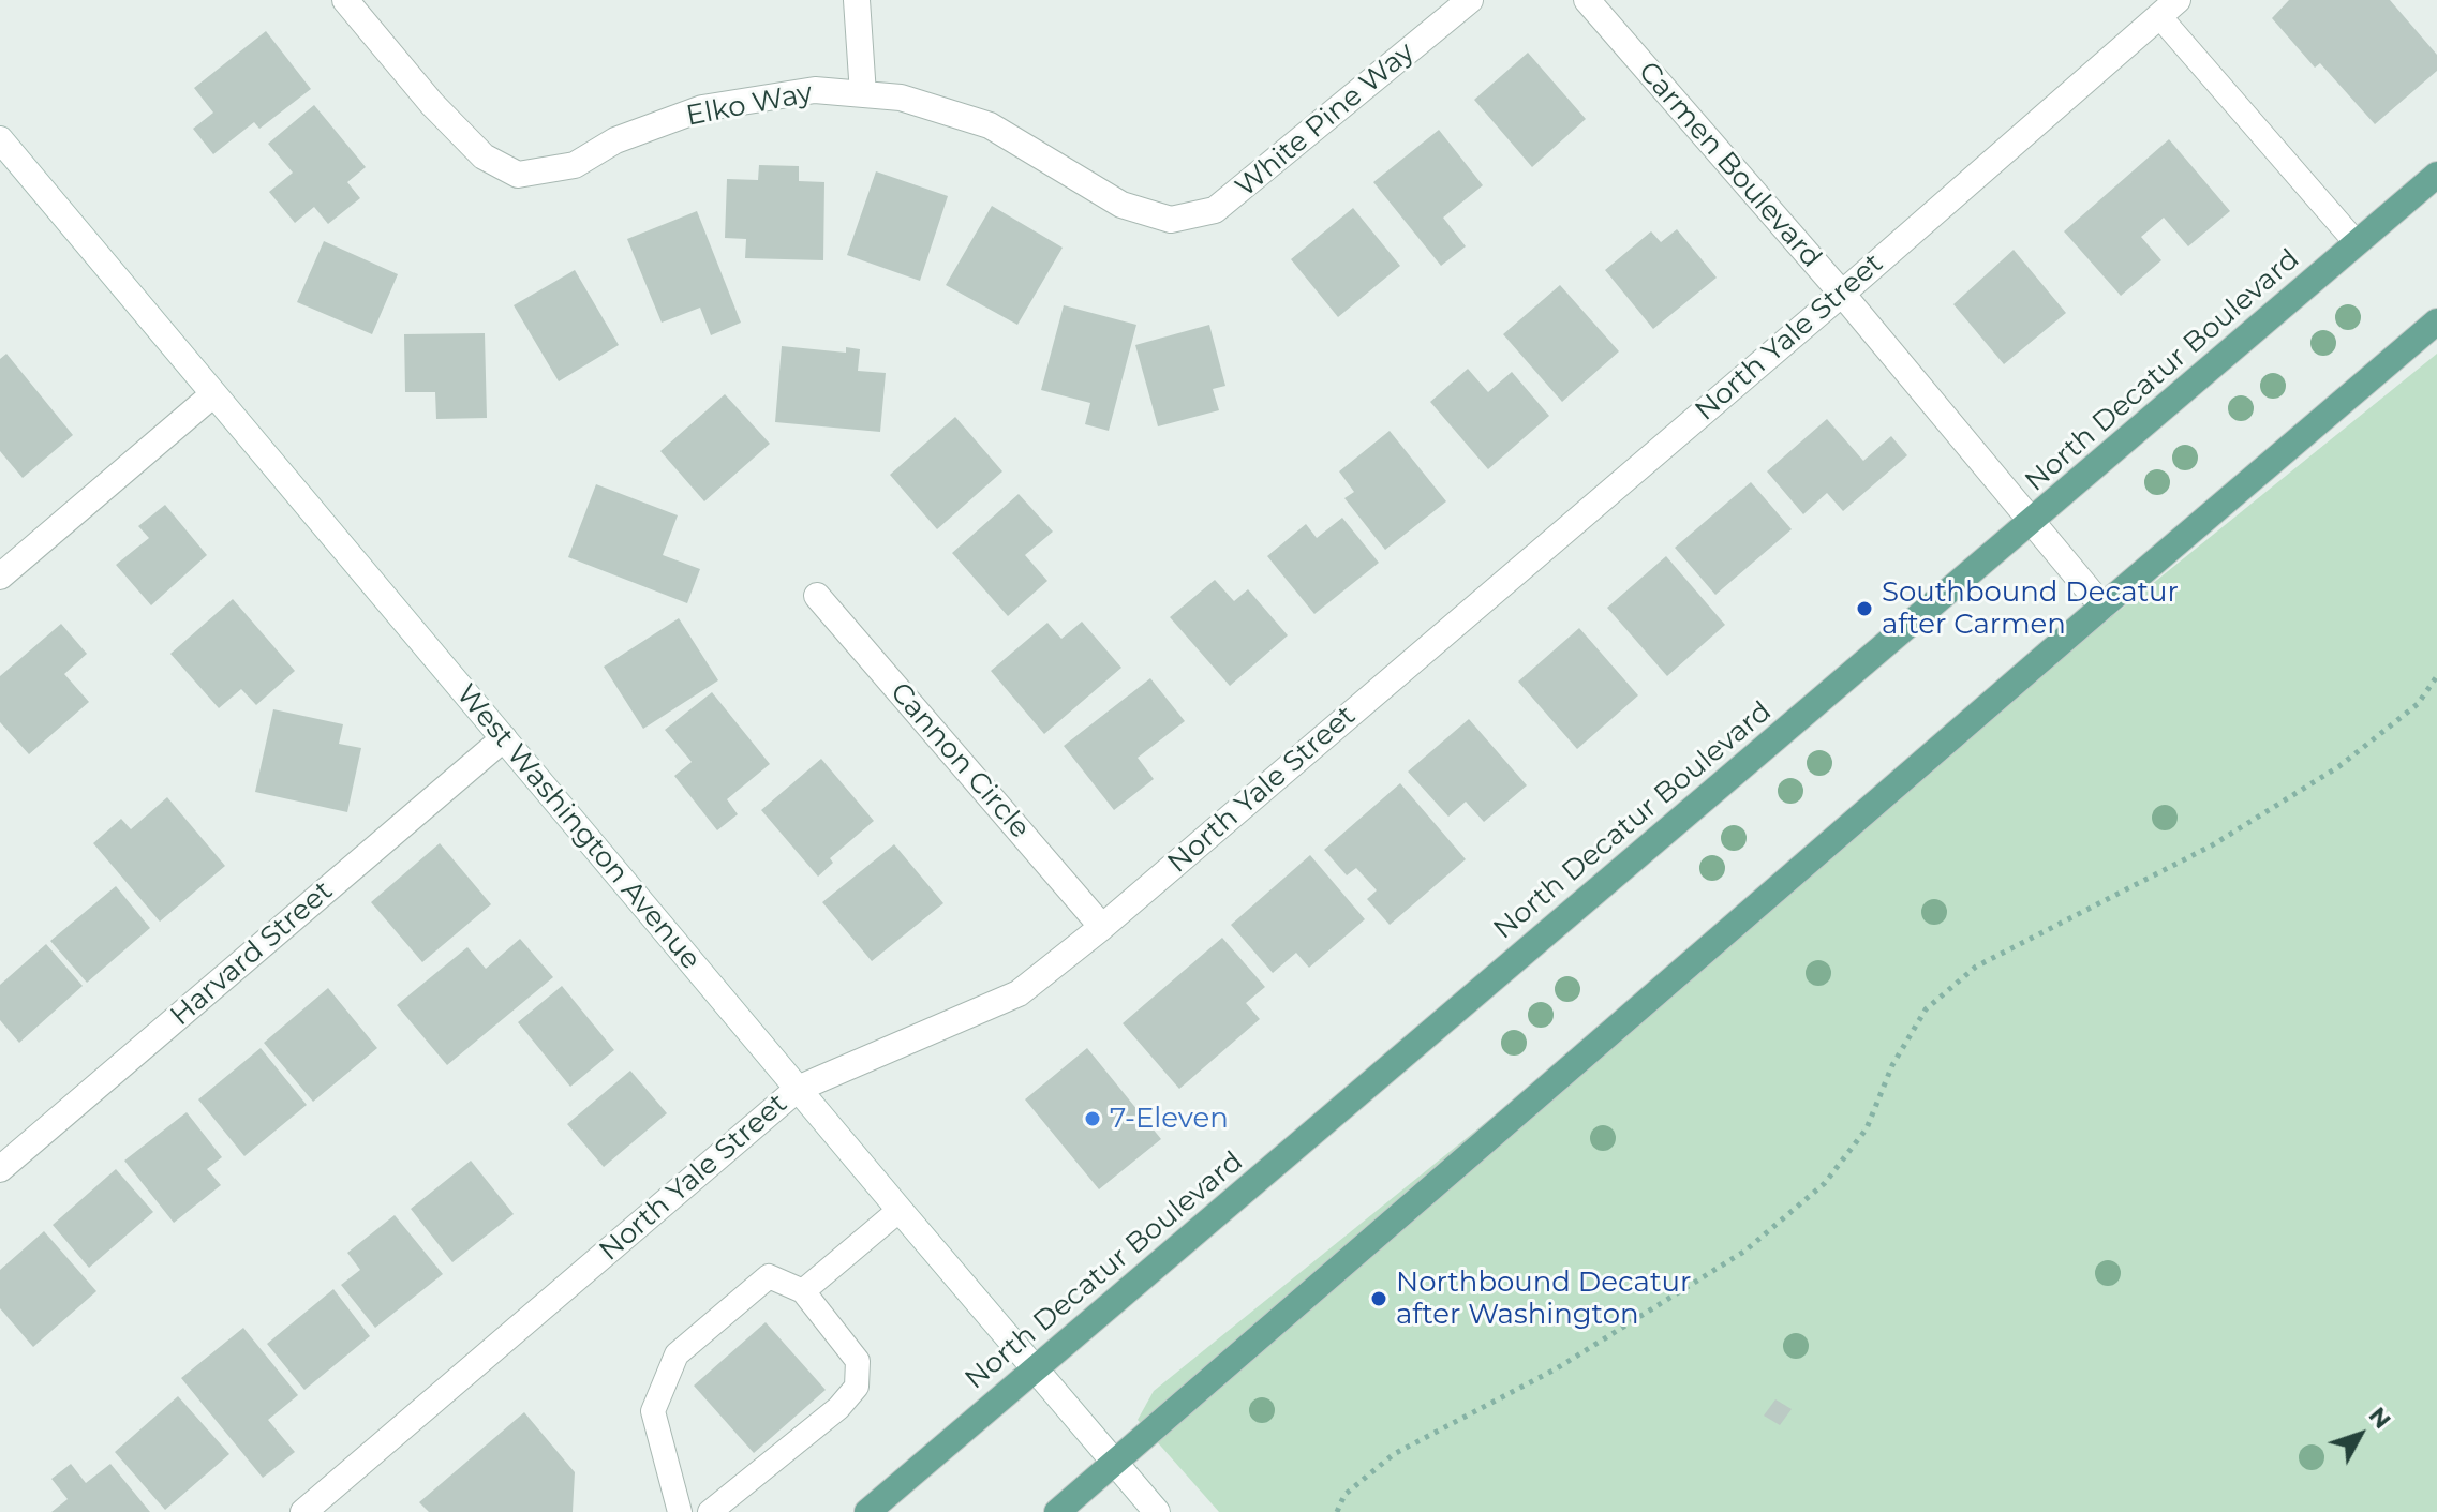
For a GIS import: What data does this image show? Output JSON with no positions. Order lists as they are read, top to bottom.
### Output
{
  "streets": {
    "main road": ["North Decatur Boulevard"],
    "street": [
      "Elko Way",
      "White Pine Way",
      "Carmen Boulevard",
      "North Yale Street",
      "Cannon Circle",
      "West Washington Avenue",
      "Harvard Street"
    ]
  },
  "crossings": [
    ["Elko Way", "White Pine Way"],
    ["Carmen Boulevard", "North Yale Street"],
    ["Carmen Boulevard", "North Decatur Boulevard"],
    ["North Yale Street", "Cannon Circle"],
    ["North Yale Street", "West Washington Avenue"],
    ["North Decatur Boulevard", "West Washington Avenue"],
    ["West Washington Avenue", "Harvard Street"]
  ],
  "places": ["Southbound Decatur after Carmen", "7-Eleven", "Northbound Decatur after Washington"],
  "north": "top right"
}
